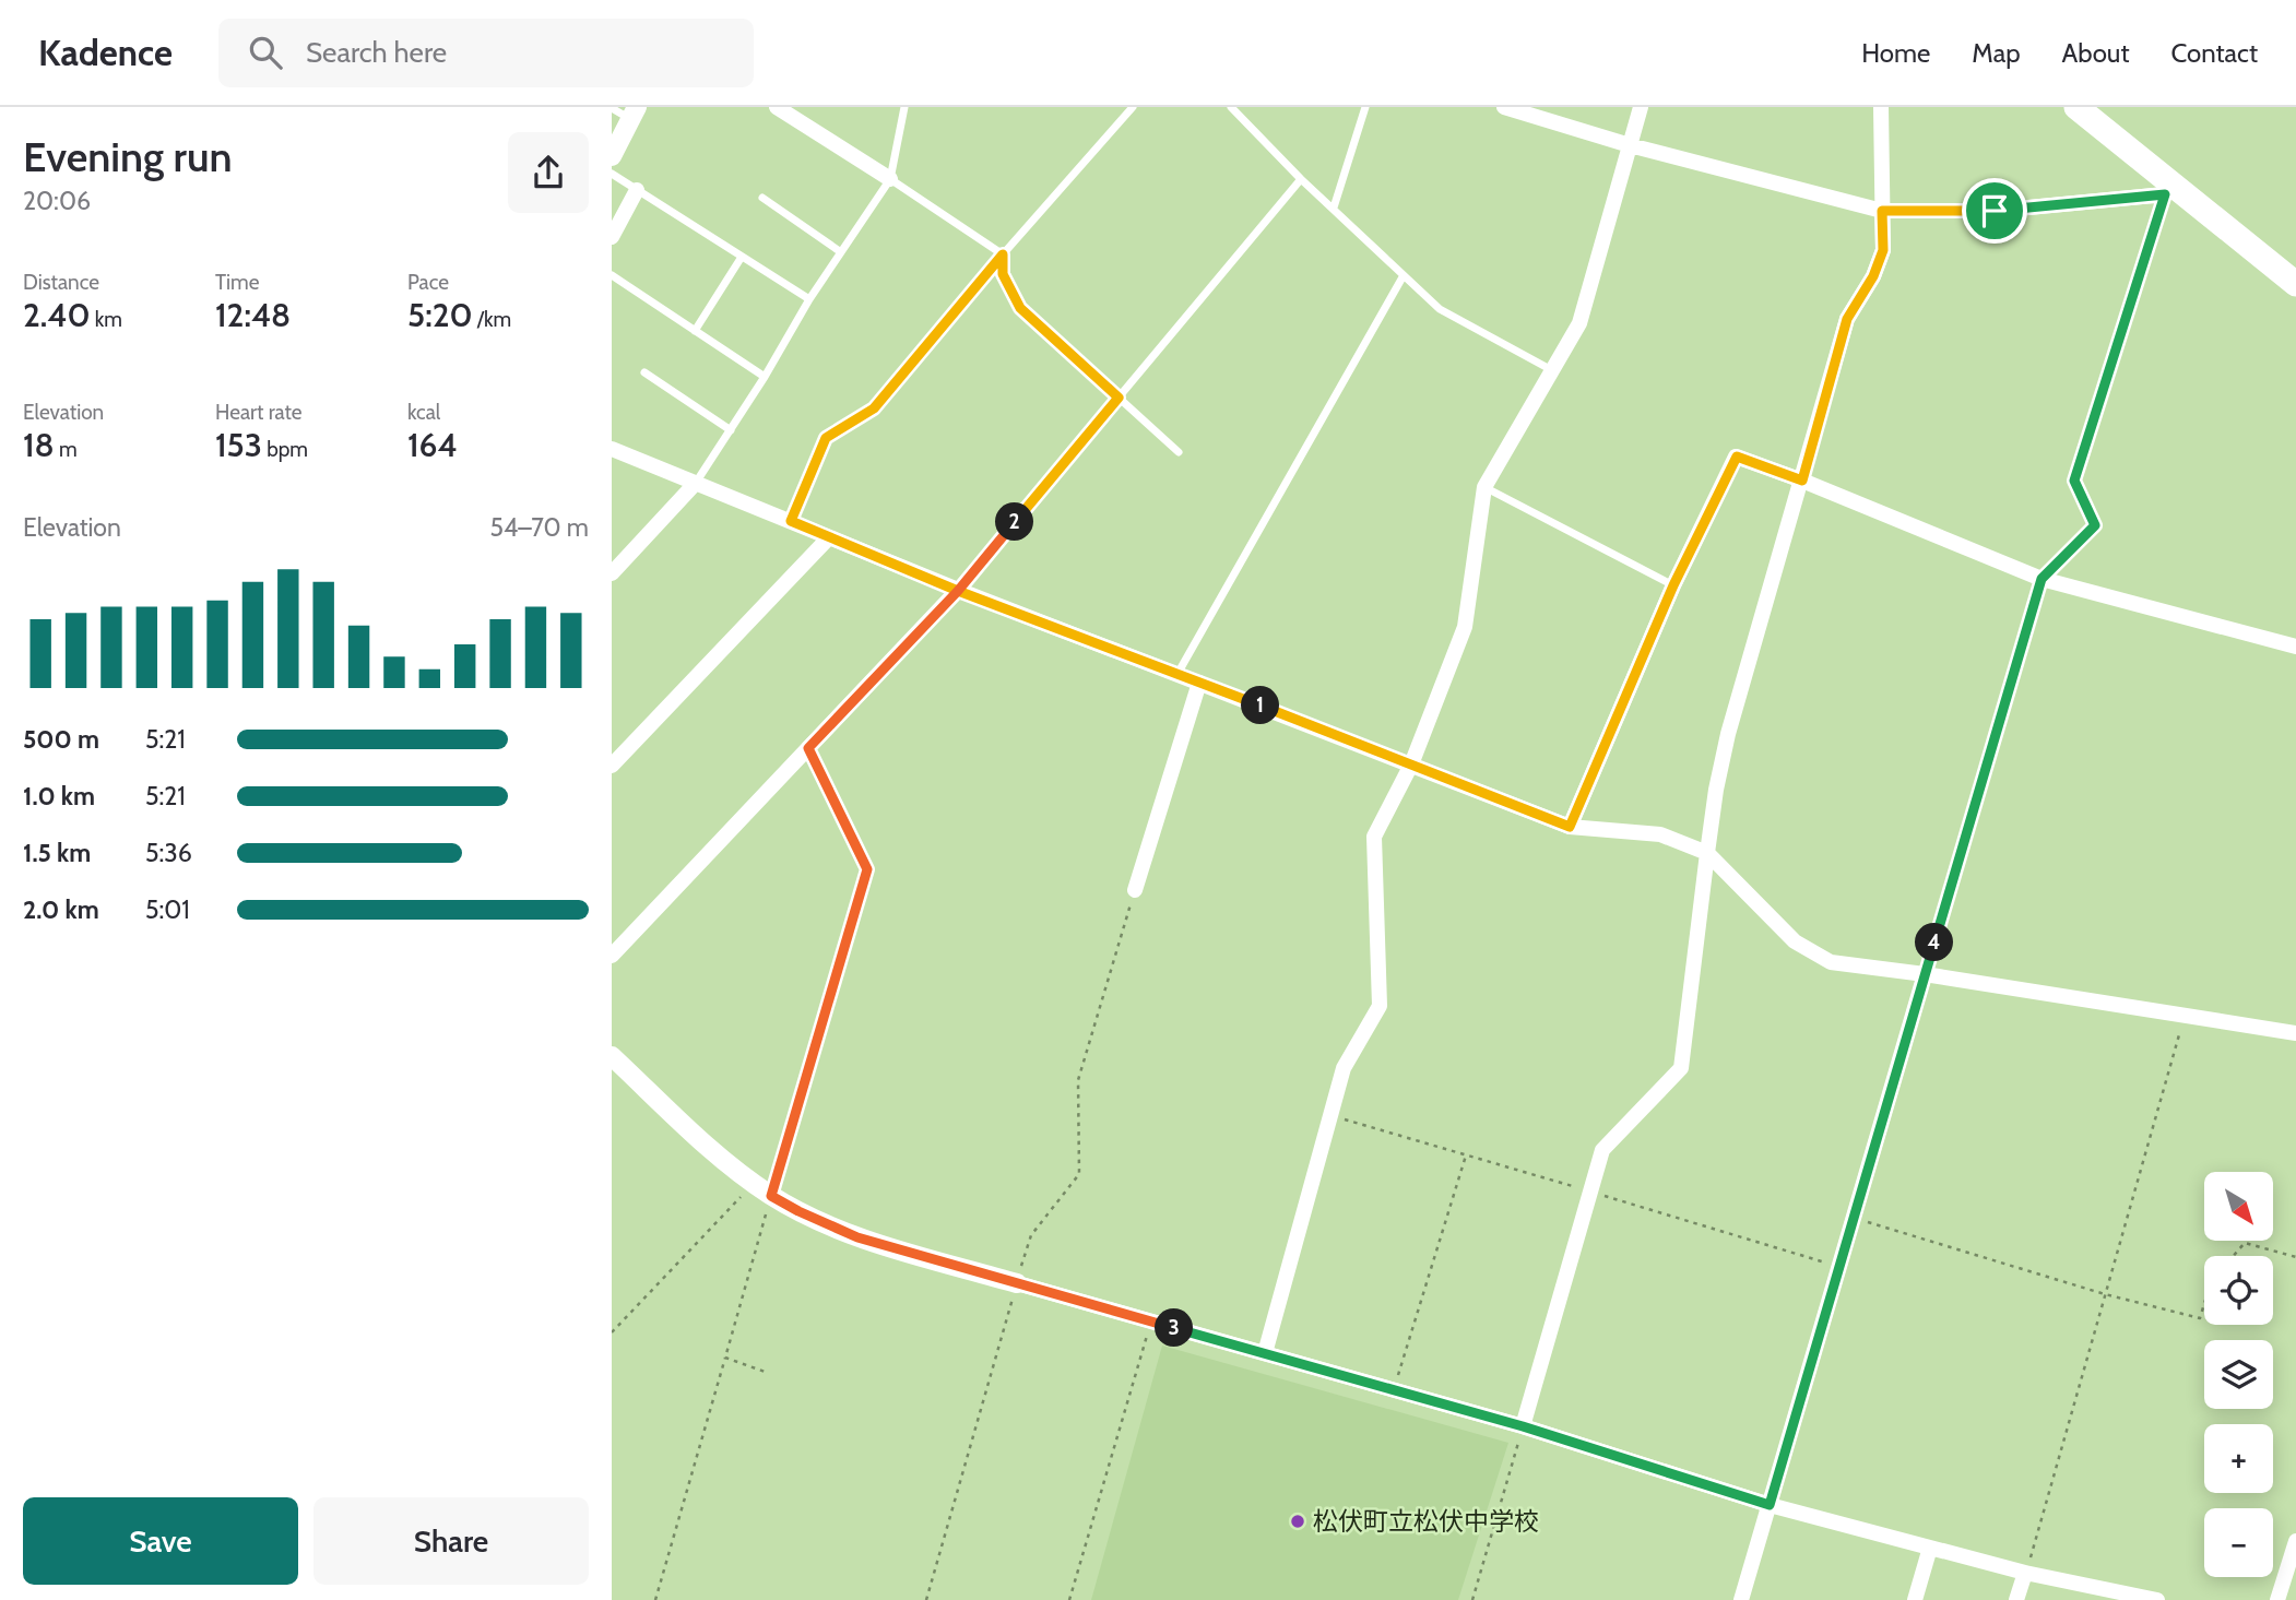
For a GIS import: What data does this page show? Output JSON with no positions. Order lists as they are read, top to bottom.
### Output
{
  "places": ["松伏町立松伏中学校"],
  "north": "bottom right",
  "page": {
    "header": "Kadence",
    "search": "Search here",
    "nav": [
      "Home",
      "Map",
      "About",
      "Contact"
    ],
    "heading": ["Evening run", "20:06"],
    "stats": [
      ["Distance", "2.40 km"],
      ["Time", "12:48"],
      ["Pace", "5:20 /km"],
      ["Elevation", "18 m"],
      ["Heart rate", "153 bpm"],
      ["kcal", "164"]
    ],
    "chart": ["Elevation", "54–70 m"],
    "pins": [
      "2",
      "1",
      "4",
      "3"
    ],
    "list": [
      {
        "name": "500 m",
        "note": "5:21"
      },
      {
        "name": "1.0 km",
        "note": "5:21"
      },
      {
        "name": "1.5 km",
        "note": "5:36"
      },
      {
        "name": "2.0 km",
        "note": "5:01"
      }
    ],
    "map_buttons": ["+", "−"],
    "buttons": ["Save", "Share"]
  }
}
